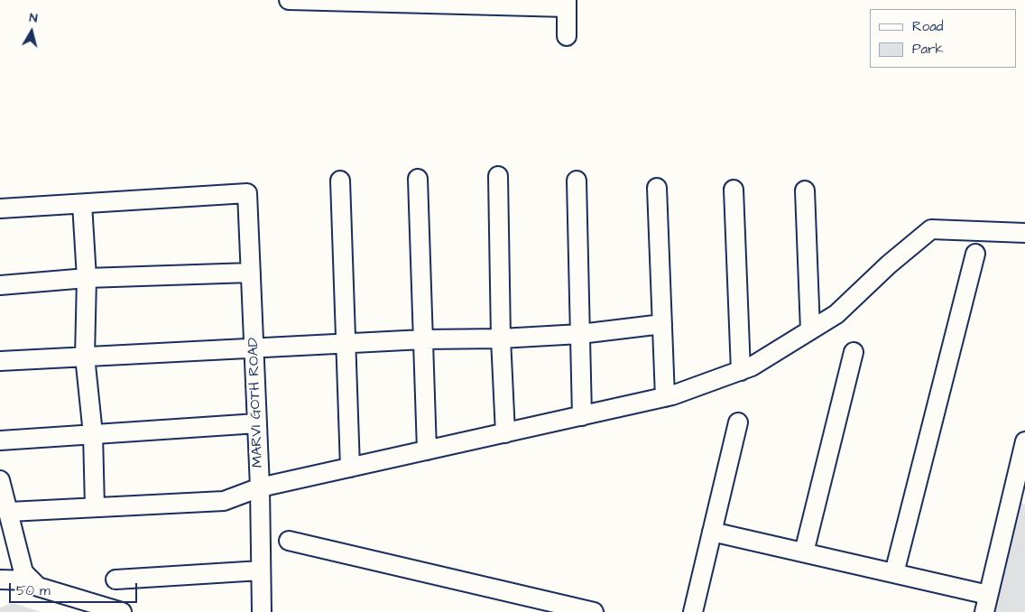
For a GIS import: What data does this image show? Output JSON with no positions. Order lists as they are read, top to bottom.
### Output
{
  "streets": {
    "street": ["MARVI GOTH ROAD"]
  },
  "legend": ["Road", "Park"],
  "scale_bar": "50 m",
  "north": "top"
}
